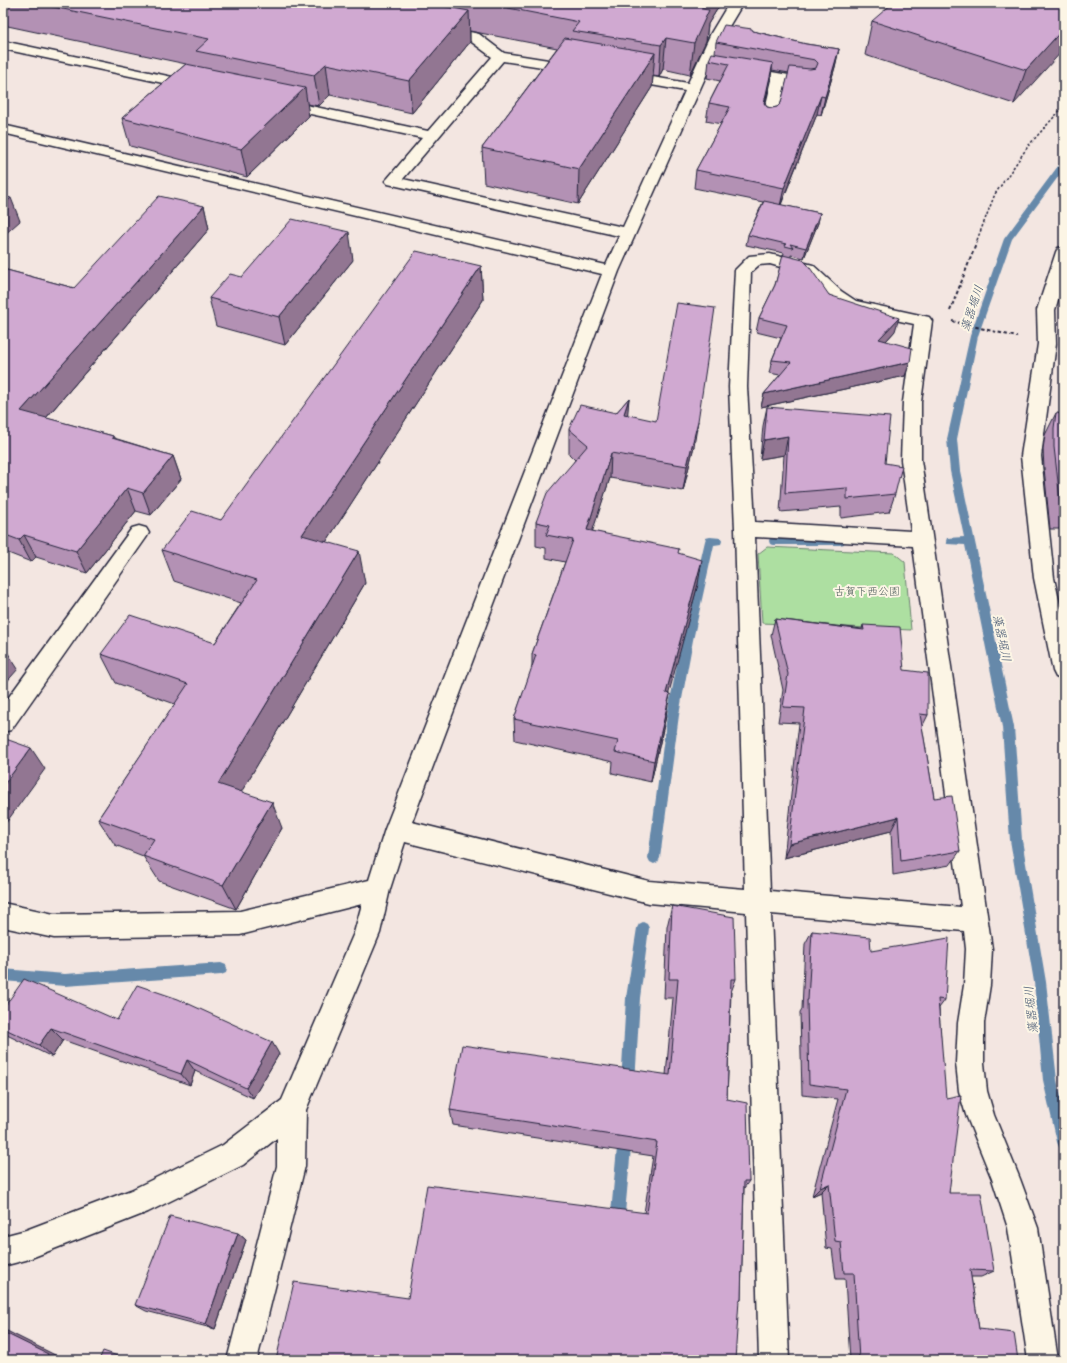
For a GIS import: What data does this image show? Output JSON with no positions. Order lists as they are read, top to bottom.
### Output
{
  "water": ["藻器堀川"],
  "parks": ["古賀下西公園"]
}
